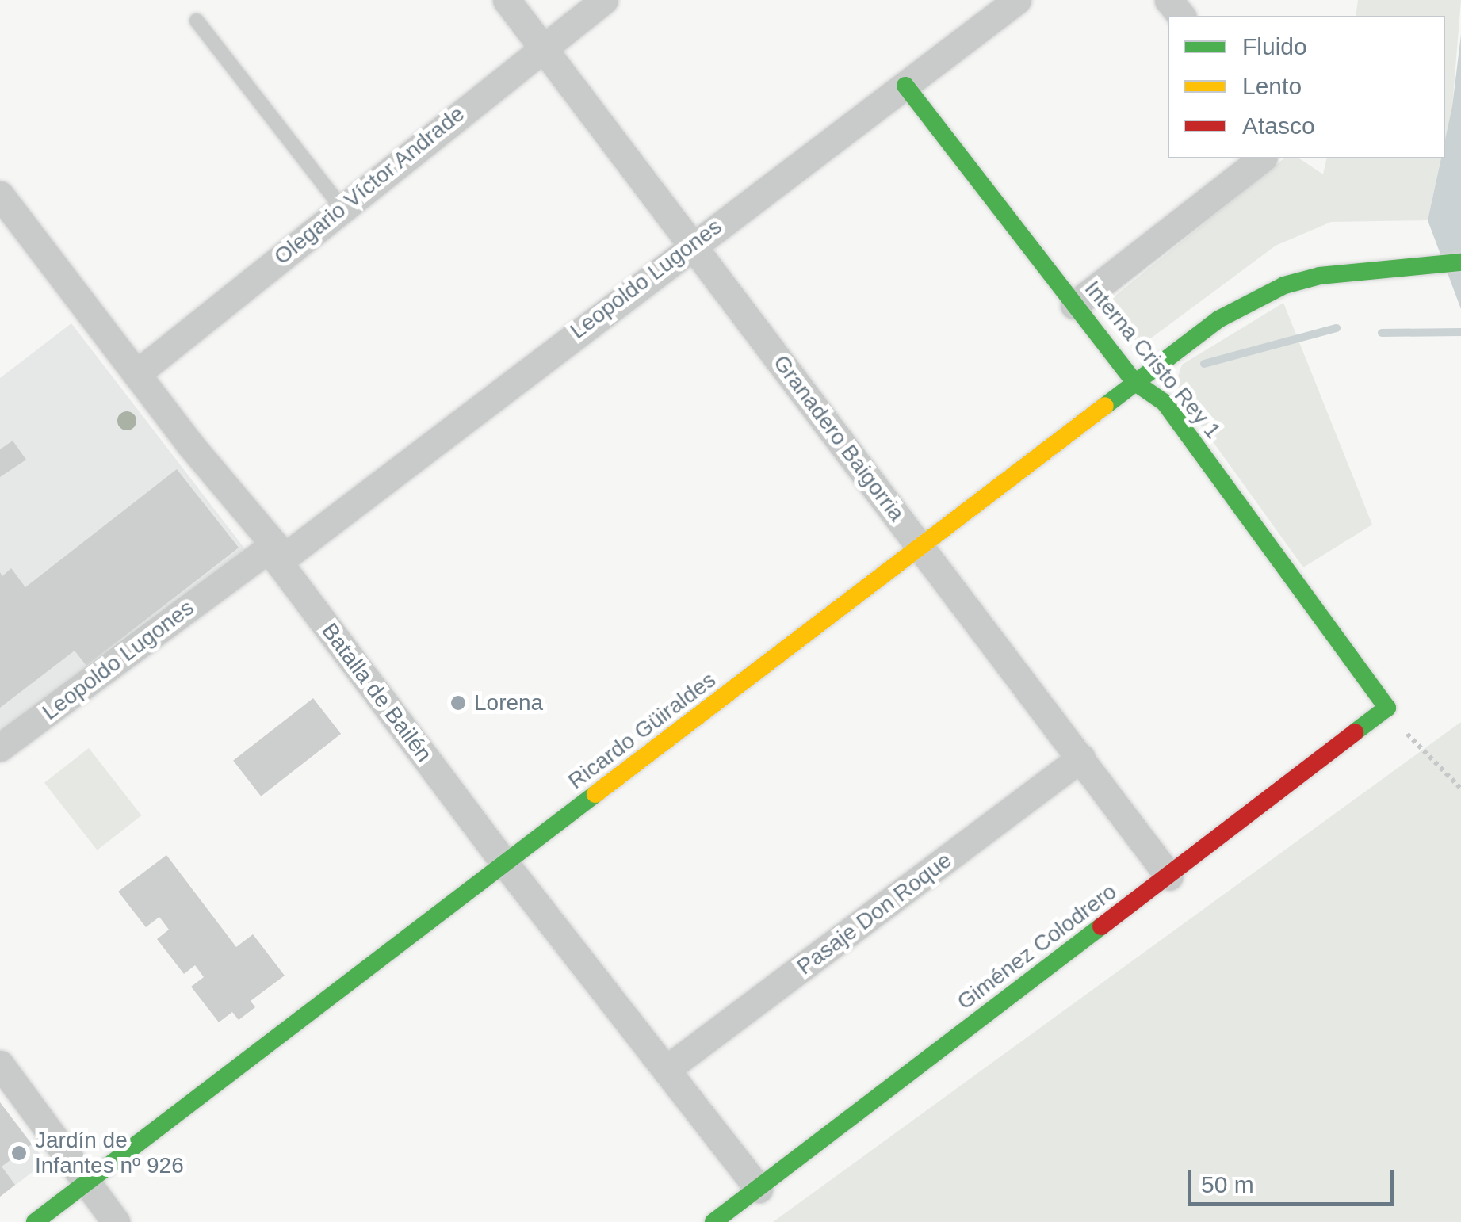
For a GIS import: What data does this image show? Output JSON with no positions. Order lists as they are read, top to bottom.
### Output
{
  "streets": {
    "street": [
      "Olegario Víctor Andrade",
      "Leopoldo Lugones",
      "Interna Cristo Rey 1",
      "Granadero Baigorria",
      "Batalla de Bailén",
      "Ricardo Güiraldes",
      "Pasaje Don Roque",
      "Giménez Colodrero"
    ]
  },
  "crossings": [
    ["Olegario Víctor Andrade", "Granadero Baigorria"],
    ["Olegario Víctor Andrade", "Batalla de Bailén"],
    ["Leopoldo Lugones", "Interna Cristo Rey 1"],
    ["Leopoldo Lugones", "Granadero Baigorria"],
    ["Leopoldo Lugones", "Batalla de Bailén"],
    ["Interna Cristo Rey 1", "Ricardo Güiraldes"],
    ["Interna Cristo Rey 1", "Giménez Colodrero"],
    ["Granadero Baigorria", "Ricardo Güiraldes"],
    ["Granadero Baigorria", "Pasaje Don Roque"],
    ["Granadero Baigorria", "Giménez Colodrero"],
    ["Batalla de Bailén", "Ricardo Güiraldes"],
    ["Batalla de Bailén", "Pasaje Don Roque"],
    ["Batalla de Bailén", "Giménez Colodrero"]
  ],
  "places": ["Lorena", "Jardín de Infantes nº 926"],
  "legend": ["Fluido", "Lento", "Atasco"],
  "scale_bar": "50 m"
}
